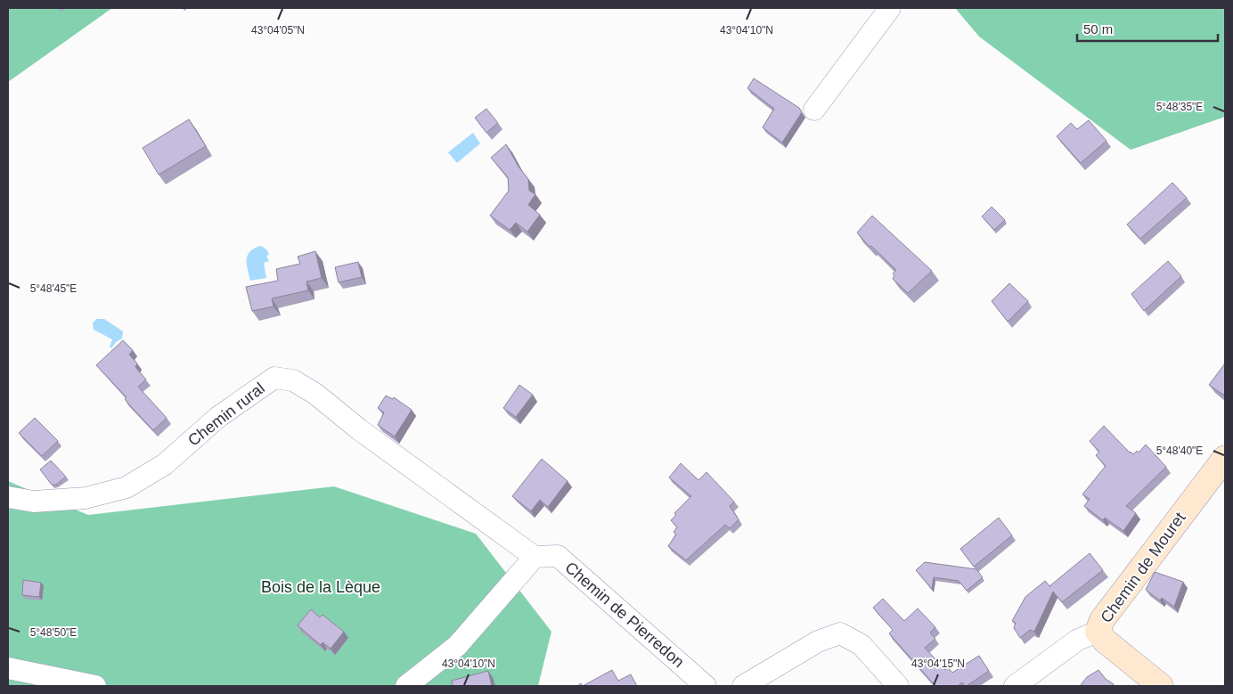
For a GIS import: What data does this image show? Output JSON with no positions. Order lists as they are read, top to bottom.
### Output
{
  "streets": {
    "street": ["Chemin rural", "Chemin de Mouret", "Chemin de Pierredon"]
  },
  "crossings": [
    ["Chemin rural", "Chemin de Pierredon"]
  ],
  "parks": ["Bois de la Lèque"],
  "scale_bar": "50 m",
  "coordinates": [
    "43°04'05\"N",
    "43°04'10\"N",
    "5°48'35\"E",
    "5°48'45\"E",
    "5°48'40\"E",
    "5°48'50\"E",
    "43°04'15\"N"
  ]
}
